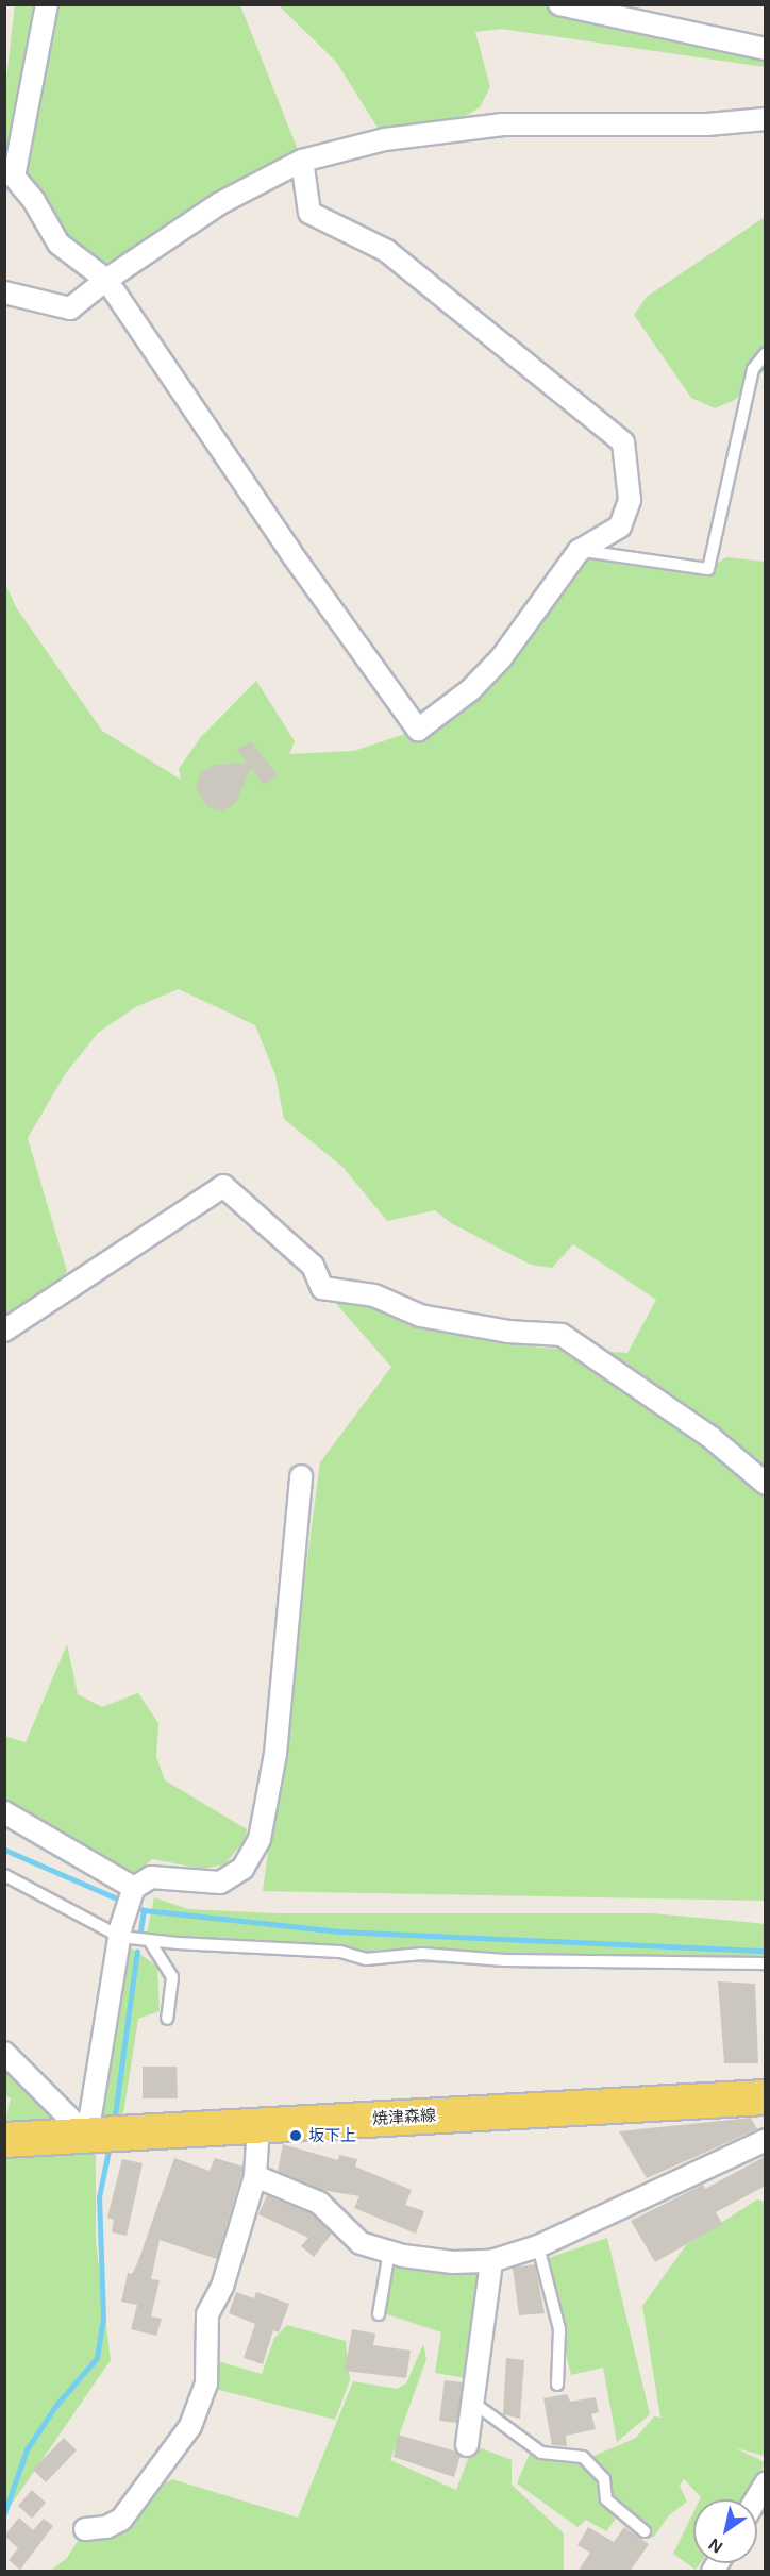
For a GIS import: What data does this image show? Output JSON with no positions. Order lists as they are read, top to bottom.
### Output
{
  "streets": {
    "main road": ["焼津森線"]
  },
  "places": ["坂下上"],
  "north": "bottom left"
}
